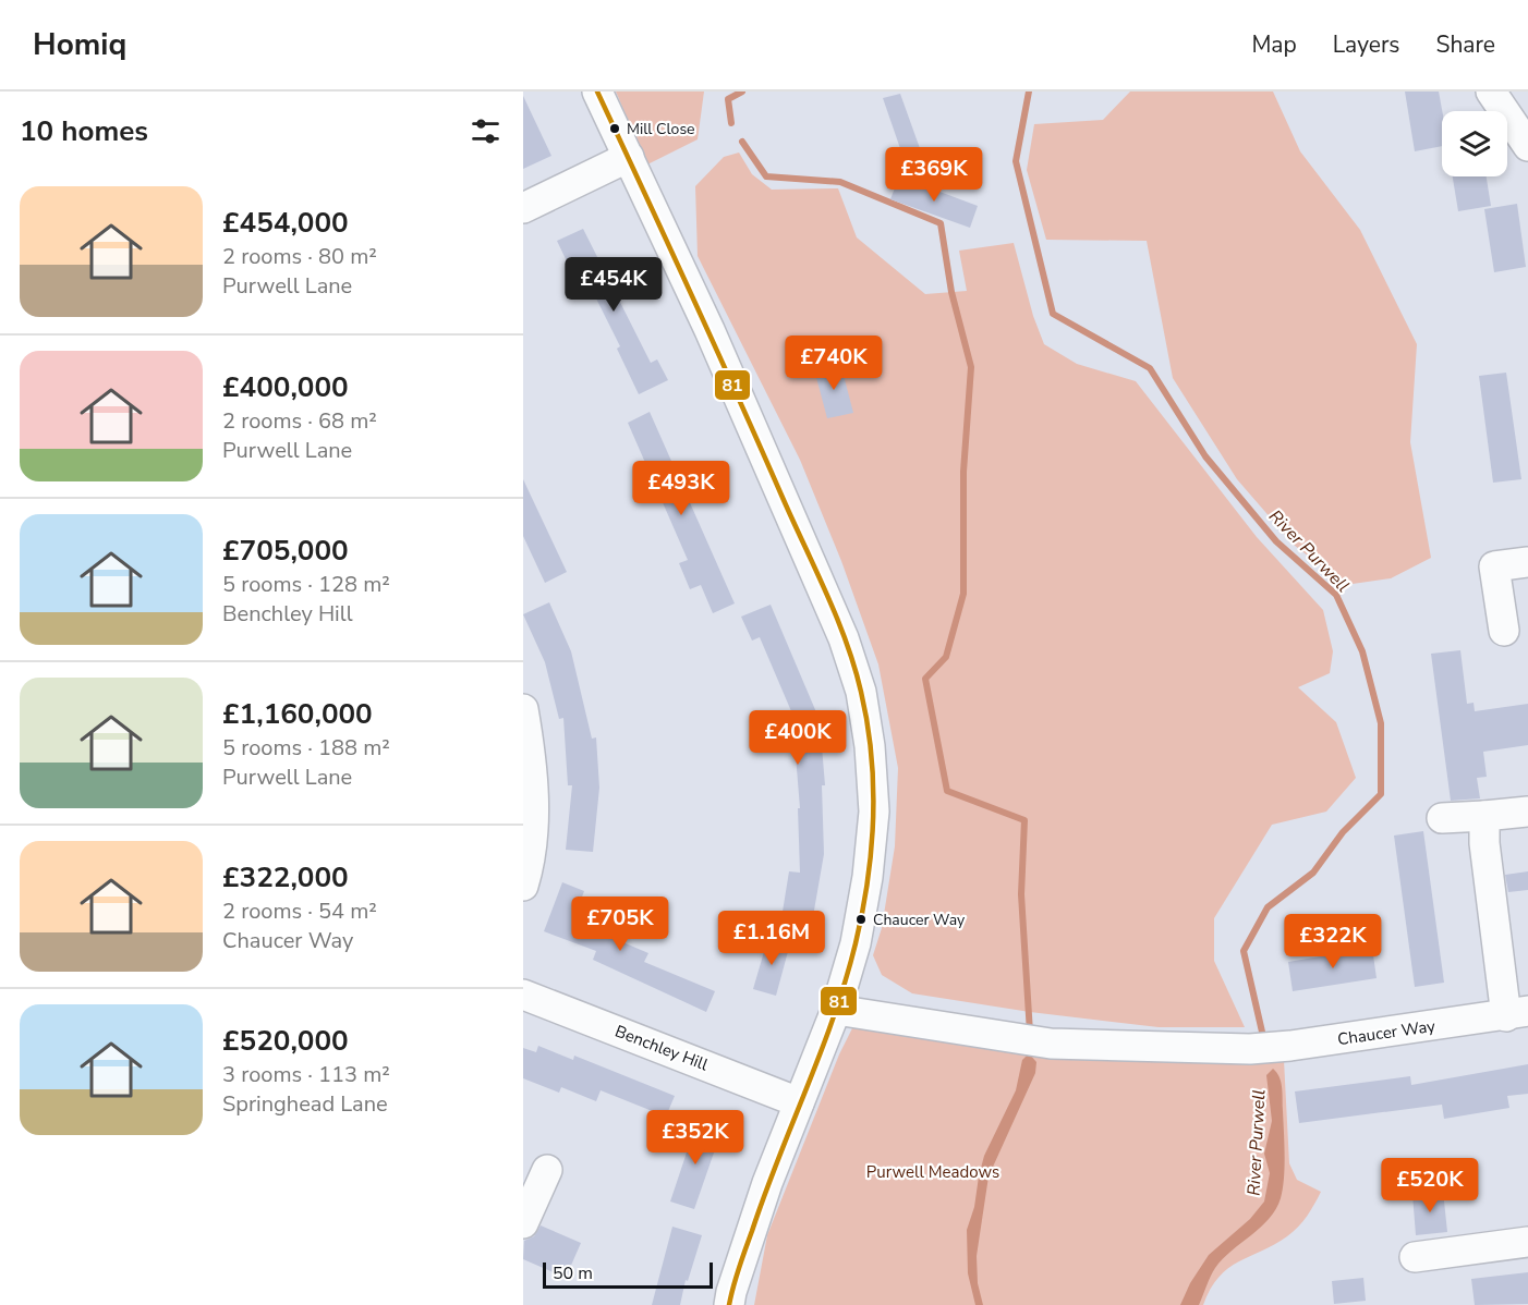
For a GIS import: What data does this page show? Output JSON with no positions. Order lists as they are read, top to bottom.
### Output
{
  "streets": {
    "street": ["Chaucer Way", "Benchley Hill"]
  },
  "water": ["River Purwell"],
  "parks": ["Purwell Meadows"],
  "places": ["Mill Close", "Chaucer Way"],
  "lines": ["transit line 81"],
  "scale_bar": "50 m",
  "page": {
    "header": "Homiq",
    "nav": ["Map", "Layers", "Share"],
    "heading": "10 homes",
    "price": [
      "£369K",
      "£454K",
      "£740K",
      "£493K",
      "£400K",
      "£705K",
      "£1.16M",
      "£322K",
      "£352K",
      "£520K"
    ],
    "list": [
      {
        "name": "£454,000",
        "note": "2 rooms · 80 m² · Purwell Lane"
      },
      {
        "name": "£400,000",
        "note": "2 rooms · 68 m² · Purwell Lane"
      },
      {
        "name": "£705,000",
        "note": "5 rooms · 128 m² · Benchley Hill"
      },
      {
        "name": "£1,160,000",
        "note": "5 rooms · 188 m² · Purwell Lane"
      },
      {
        "name": "£322,000",
        "note": "2 rooms · 54 m² · Chaucer Way"
      },
      {
        "name": "£520,000",
        "note": "3 rooms · 113 m² · Springhead Lane"
      }
    ],
    "scale": "50 m"
  }
}
